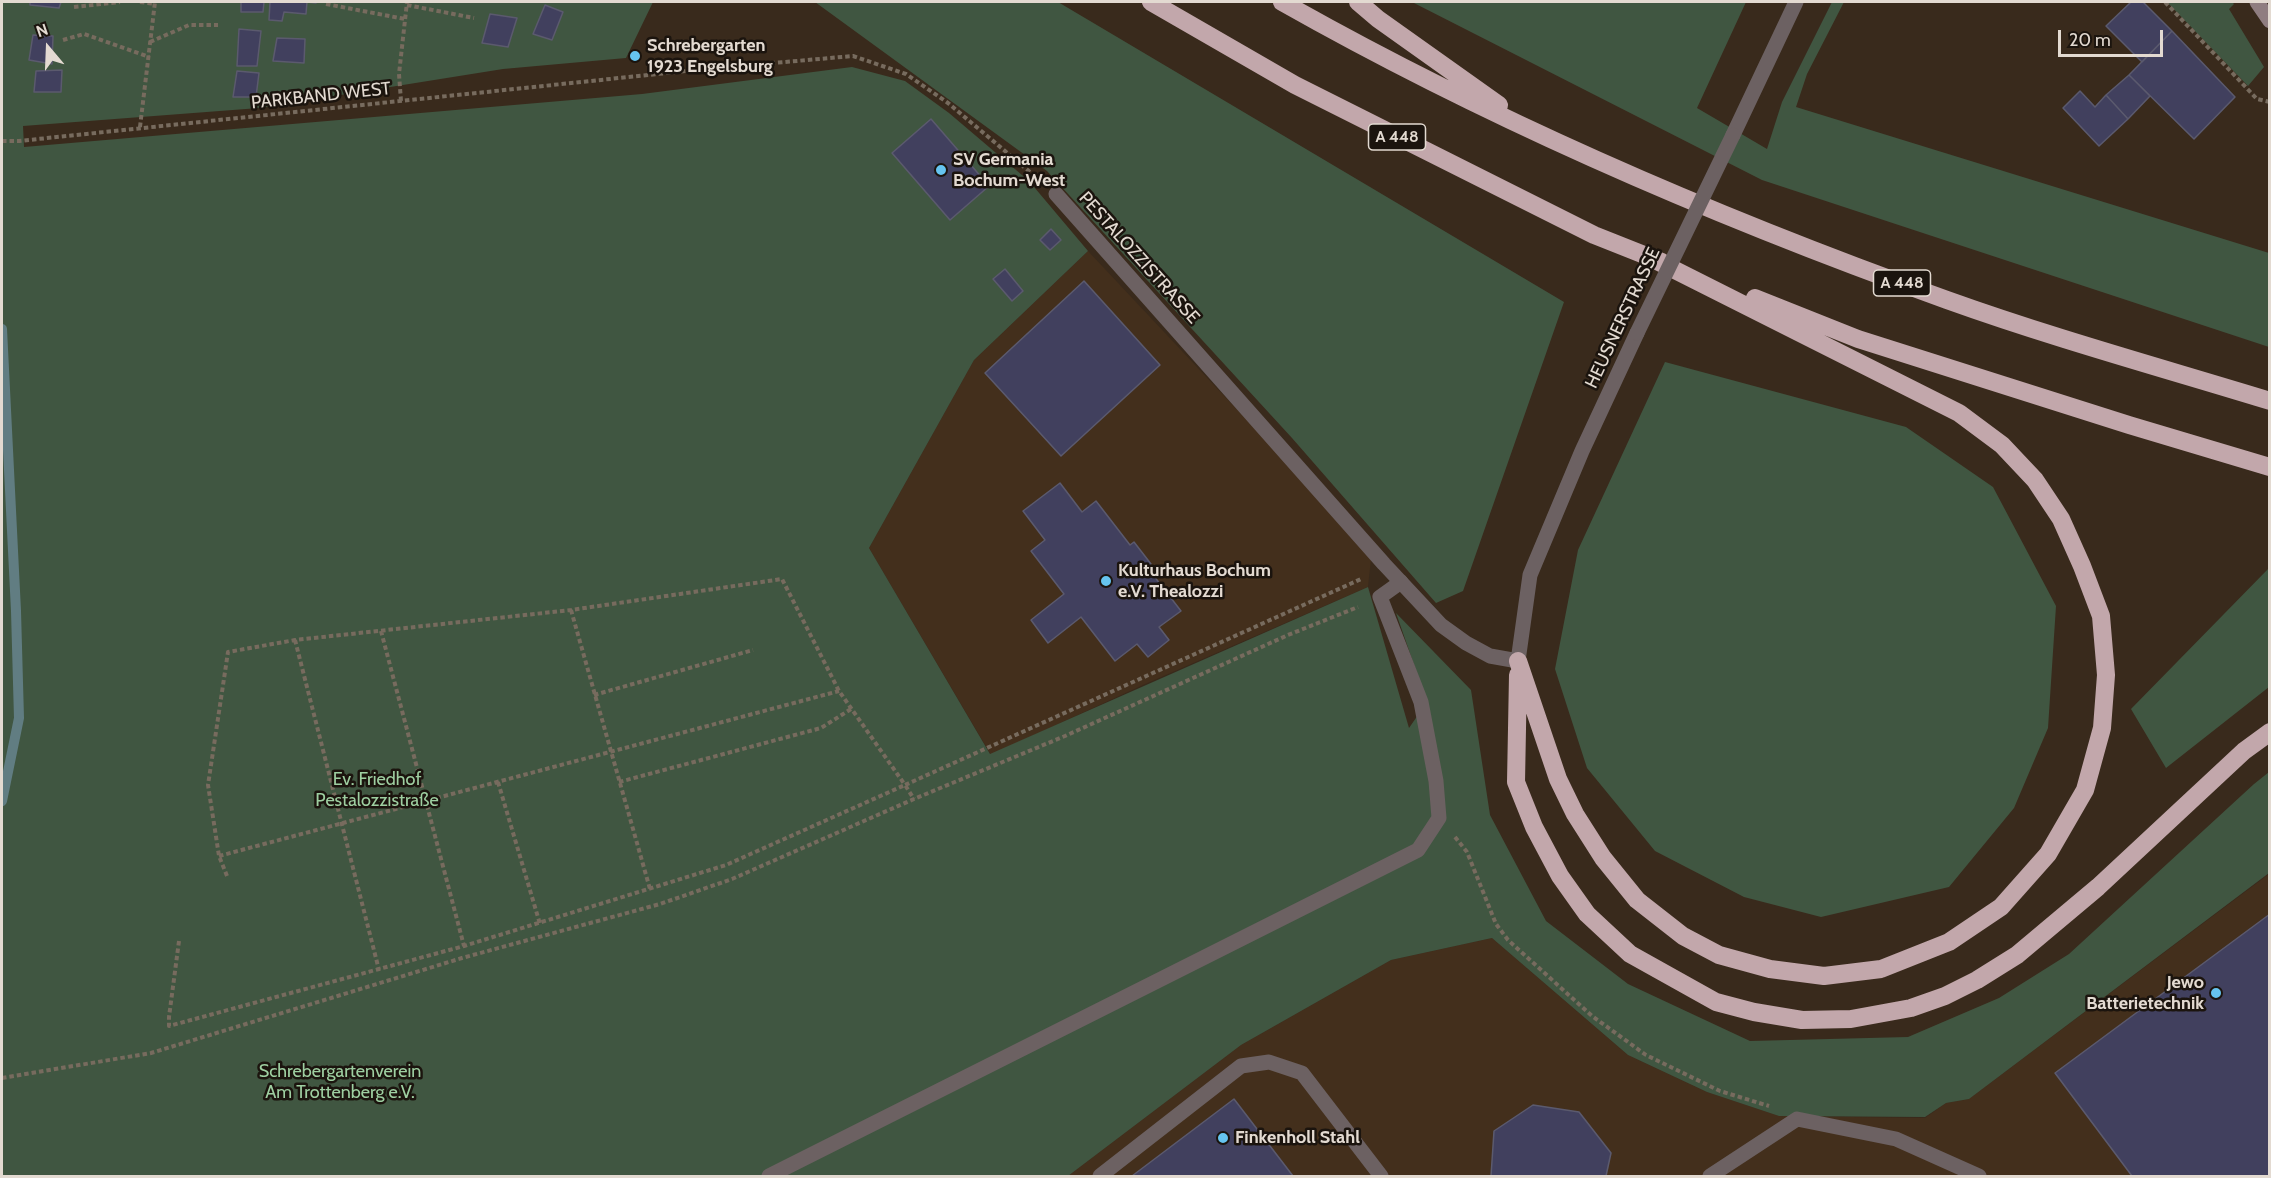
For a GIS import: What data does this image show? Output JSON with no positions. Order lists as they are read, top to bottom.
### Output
{
  "streets": {
    "highway": ["A 448"],
    "street": ["PESTALOZZISTRASSE", "HEUSNERSTRASSE"],
    "path": ["PARKBAND WEST"]
  },
  "crossings": [
    ["PARKBAND WEST", "PESTALOZZISTRASSE"],
    ["PESTALOZZISTRASSE", "HEUSNERSTRASSE"]
  ],
  "parks": ["Ev. Friedhof Pestalozzistraße", "Schrebergartenverein Am Trottenberg e.V."],
  "places": [
    "Schrebergarten 1923 Engelsburg",
    "SV Germania Bochum-West",
    "Kulturhaus Bochum e.V. Thealozzi",
    "Jewo Batterietechnik",
    "Finkenholl Stahl"
  ],
  "scale_bar": "20 m",
  "north": "top"
}
